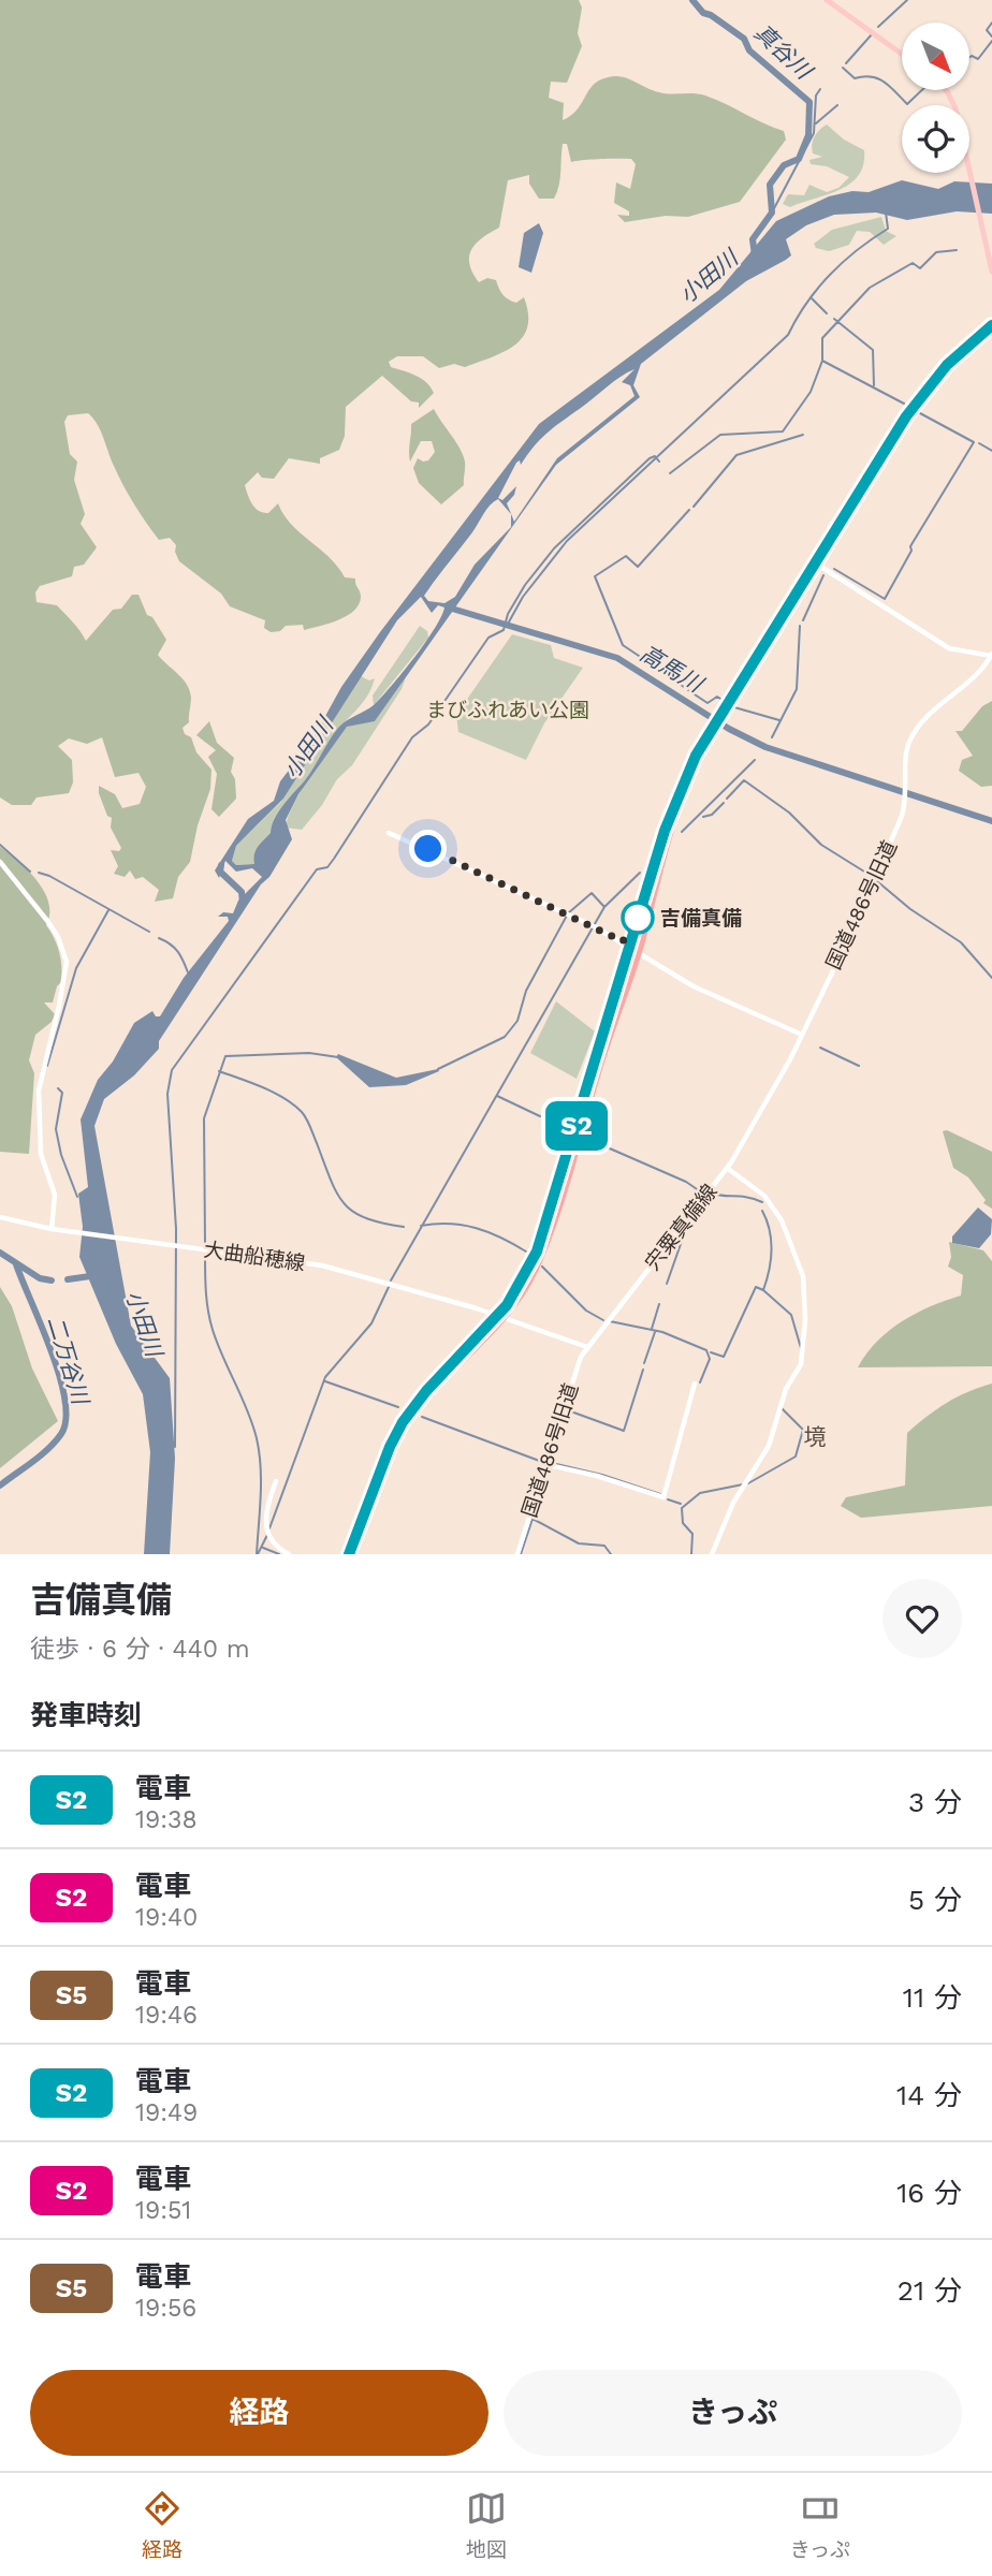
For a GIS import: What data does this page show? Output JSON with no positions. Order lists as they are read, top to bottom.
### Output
{
  "streets": {
    "street": ["国道486号旧道", "宍粟真備線", "大曲船穂線"]
  },
  "crossings": [
    ["国道486号旧道", "宍粟真備線"]
  ],
  "districts": ["境"],
  "water": [
    "真谷川",
    "小田川",
    "高馬川",
    "二万谷川"
  ],
  "parks": ["まびふれあい公園"],
  "places": ["吉備真備"],
  "north": "bottom right",
  "page": {
    "on_map": "S2",
    "heading": [
      ["吉備真備", "徒歩 · 6 分 · 440 m"],
      "発車時刻"
    ],
    "list": [
      {
        "mark": "S2",
        "name": "電車",
        "note": "19:38",
        "value": "3 分"
      },
      {
        "mark": "S2",
        "name": "電車",
        "note": "19:40",
        "value": "5 分"
      },
      {
        "mark": "S5",
        "name": "電車",
        "note": "19:46",
        "value": "11 分"
      },
      {
        "mark": "S2",
        "name": "電車",
        "note": "19:49",
        "value": "14 分"
      },
      {
        "mark": "S2",
        "name": "電車",
        "note": "19:51",
        "value": "16 分"
      },
      {
        "mark": "S5",
        "name": "電車",
        "note": "19:56",
        "value": "21 分"
      }
    ],
    "buttons": ["経路", "きっぷ"],
    "tabs": ["経路", "地図", "きっぷ"]
  }
}
